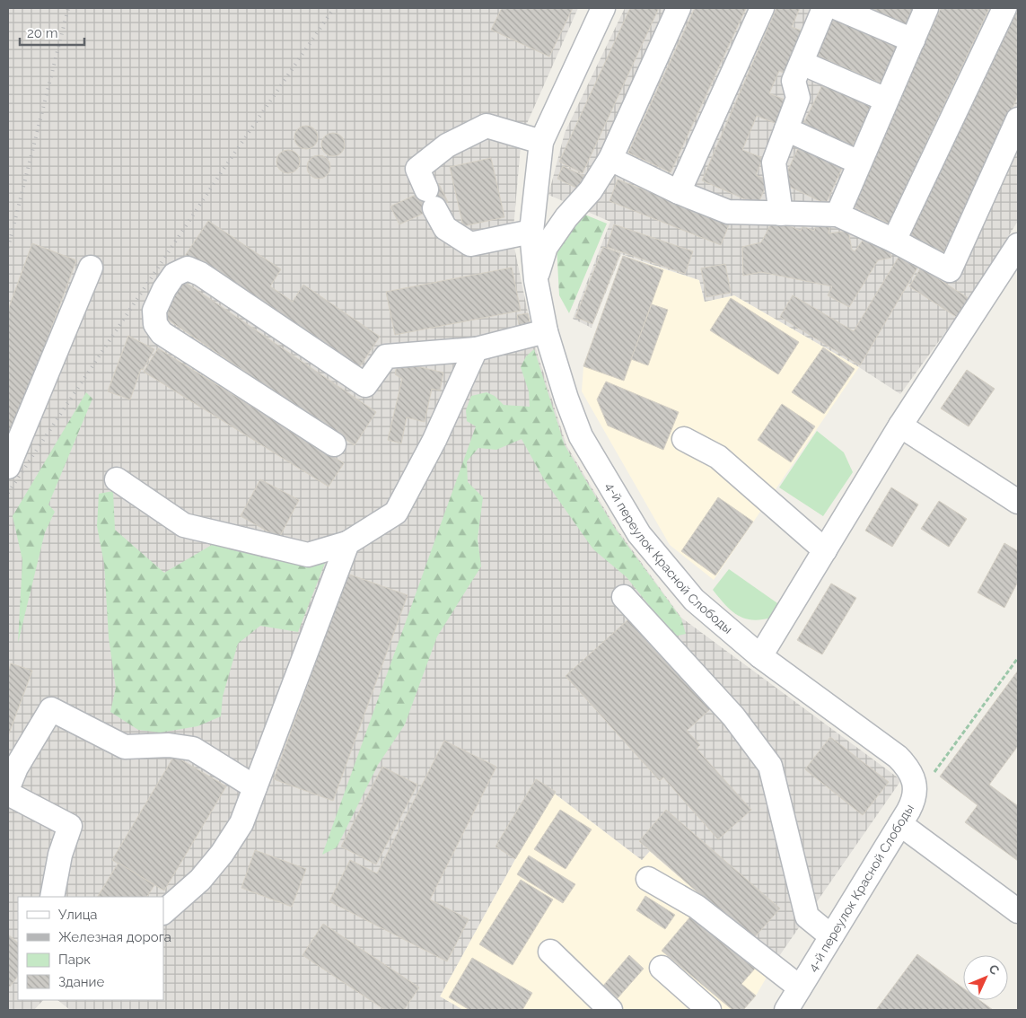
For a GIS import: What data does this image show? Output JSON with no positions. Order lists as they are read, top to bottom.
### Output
{
  "streets": {
    "street": ["4-й переулок Красной Слободы"]
  },
  "legend": [
    "Улица",
    "Железная дорога",
    "Парк",
    "Здание"
  ],
  "scale_bar": "20 m",
  "north": "top right"
}
